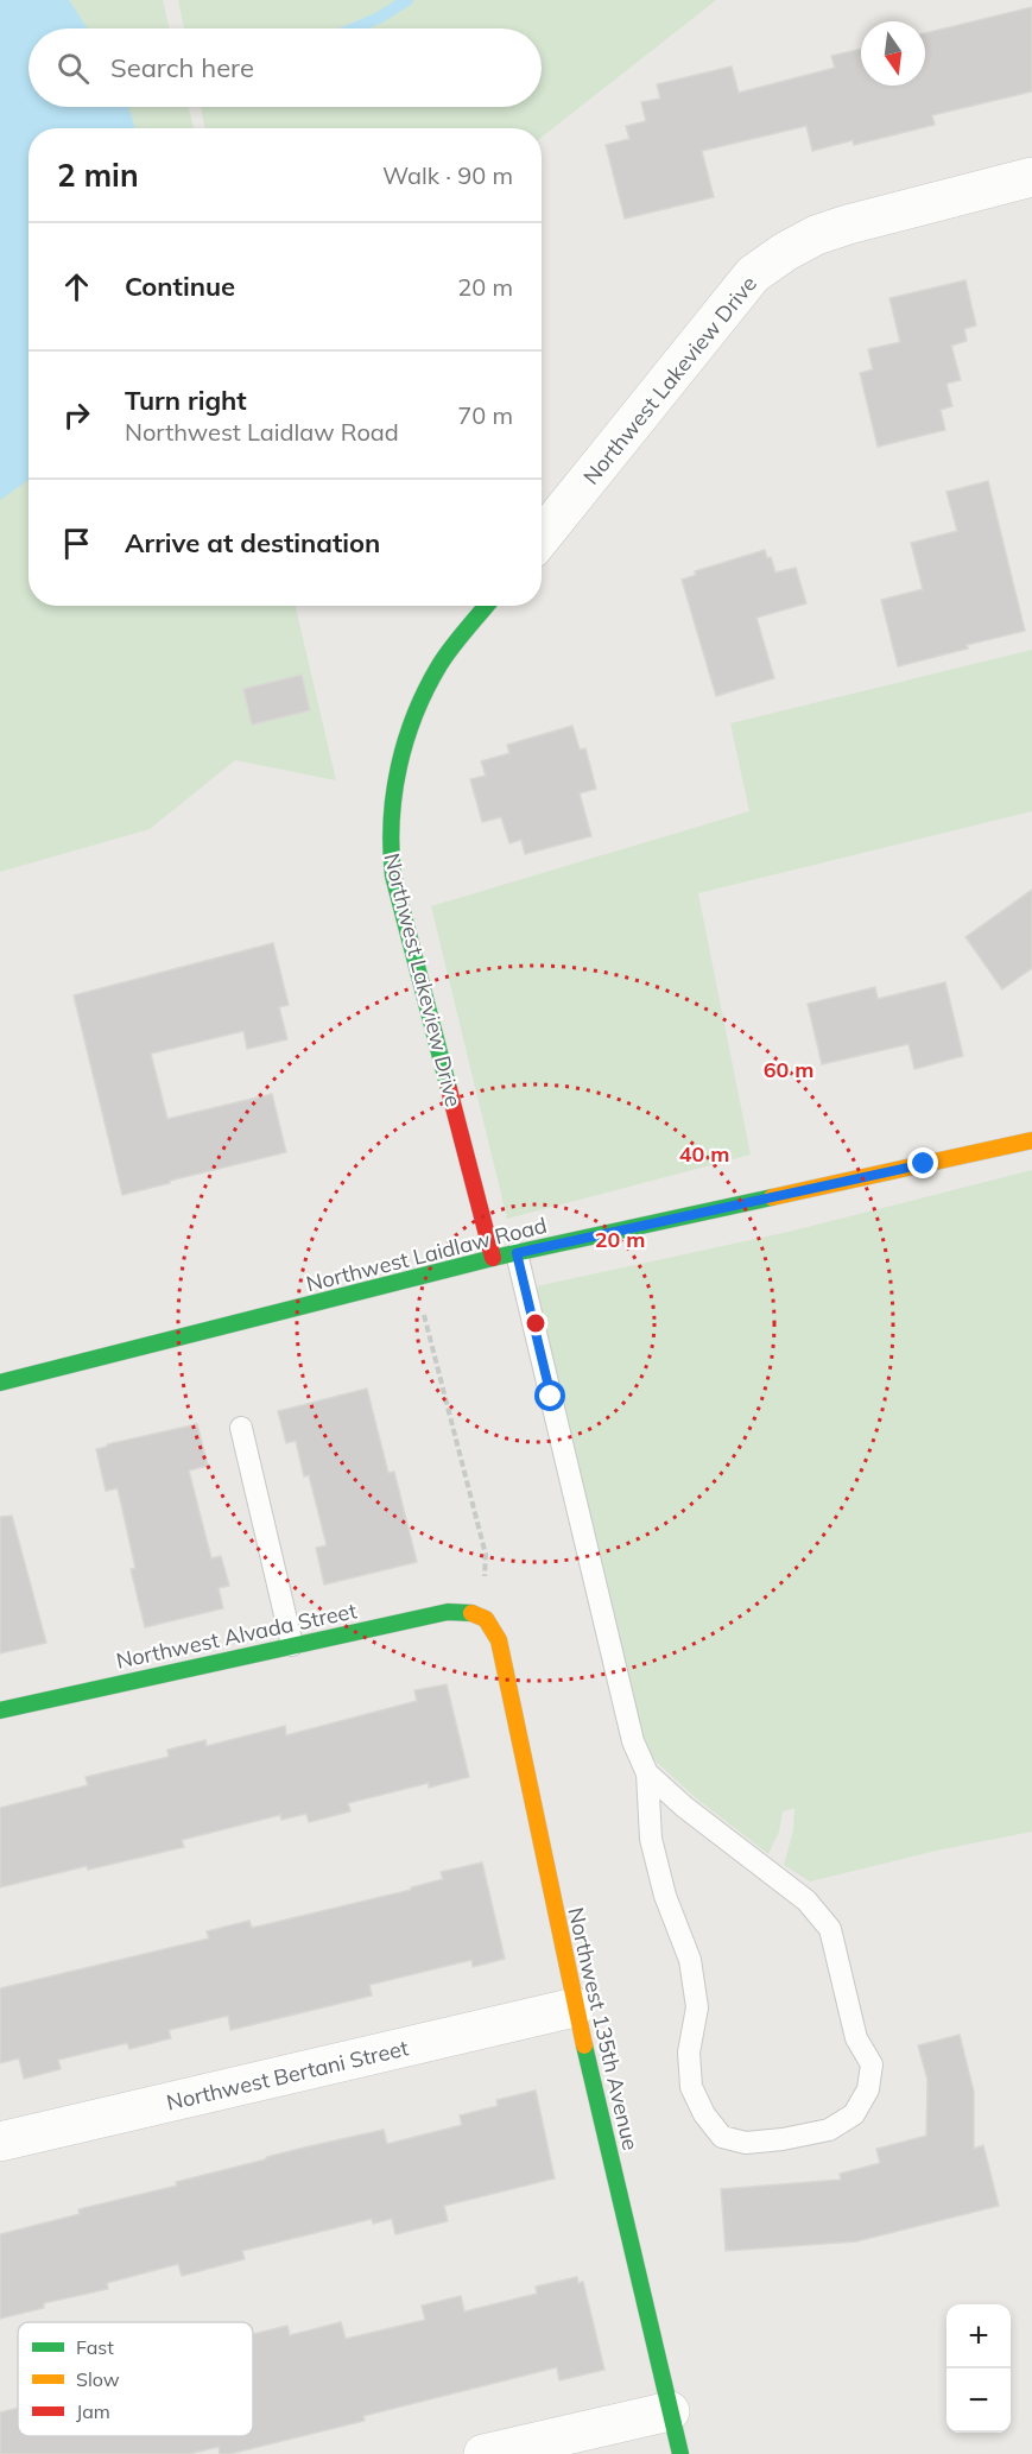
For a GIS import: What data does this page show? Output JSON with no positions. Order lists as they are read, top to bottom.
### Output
{
  "streets": {
    "street": [
      "Northwest Lakeview Drive",
      "Northwest Laidlaw Road",
      "Northwest Alvada Street",
      "Northwest 135th Avenue",
      "Northwest Bertani Street"
    ]
  },
  "crossings": [
    ["Northwest Lakeview Drive", "Northwest Laidlaw Road"],
    ["Northwest Alvada Street", "Northwest 135th Avenue"],
    ["Northwest 135th Avenue", "Northwest Bertani Street"]
  ],
  "legend": ["Fast", "Slow", "Jam"],
  "north": "bottom",
  "page": {
    "search": "Search here",
    "heading": ["2 min", "Walk · 90 m"],
    "list": [
      ["Continue", "20 m"],
      ["Turn right", "Northwest Laidlaw Road", "70 m"],
      "Arrive at destination"
    ],
    "map_buttons": ["+", "−"]
  },
  "rings": ["60 m", "40 m", "20 m"]
}
